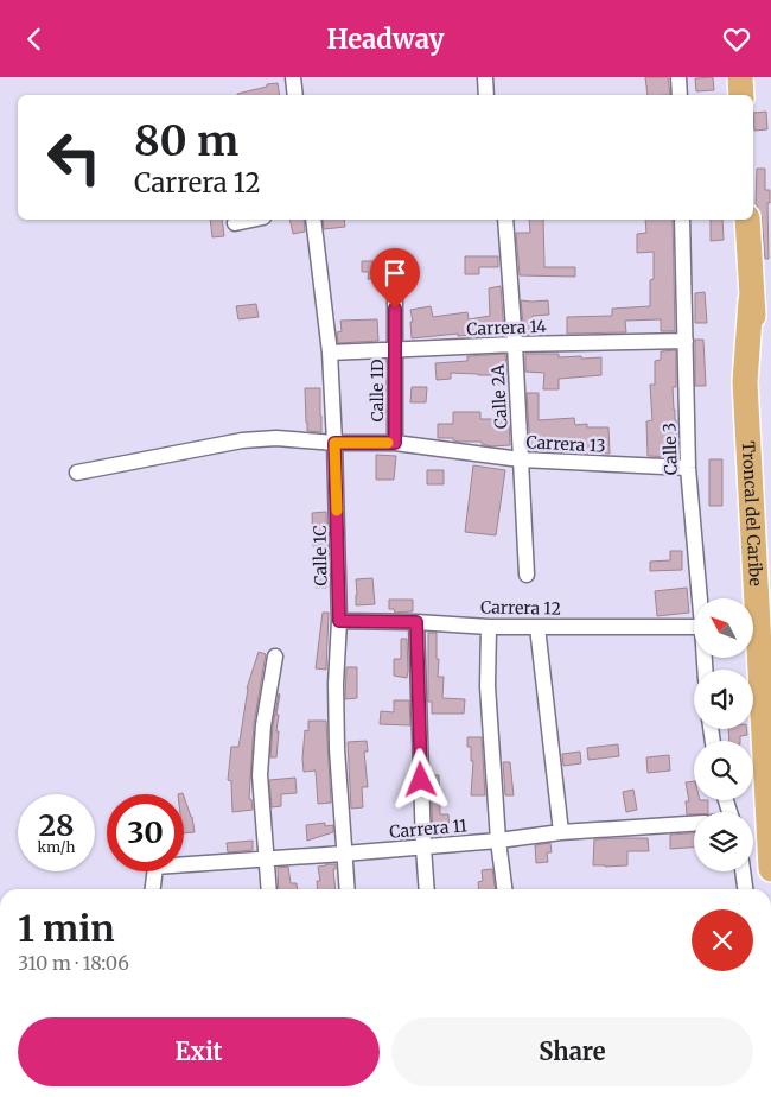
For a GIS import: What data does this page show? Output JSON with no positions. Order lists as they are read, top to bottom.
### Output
{
  "streets": {
    "highway": ["Troncal del Caribe"],
    "street": [
      "Carrera 14",
      "Calle 1D",
      "Calle 2A",
      "Carrera 13",
      "Calle 3",
      "Calle 1C",
      "Carrera 12",
      "Carrera 11"
    ]
  },
  "crossings": [
    ["Carrera 14", "Calle 1D"],
    ["Carrera 14", "Calle 2A"],
    ["Carrera 14", "Calle 3"],
    ["Carrera 14", "Calle 1C"],
    ["Calle 1D", "Carrera 13"],
    ["Calle 2A", "Carrera 13"],
    ["Carrera 13", "Calle 3"],
    ["Carrera 13", "Calle 1C"],
    ["Calle 1C", "Carrera 12"],
    ["Calle 1C", "Carrera 11"]
  ],
  "north": "top left",
  "page": {
    "header": "Headway",
    "turn": ["80 m", "Carrera 12"],
    "speed": "28 km/h",
    "limit": "30",
    "heading": ["1 min", "310 m · 18:06"],
    "buttons": ["Exit", "Share"]
  }
}
